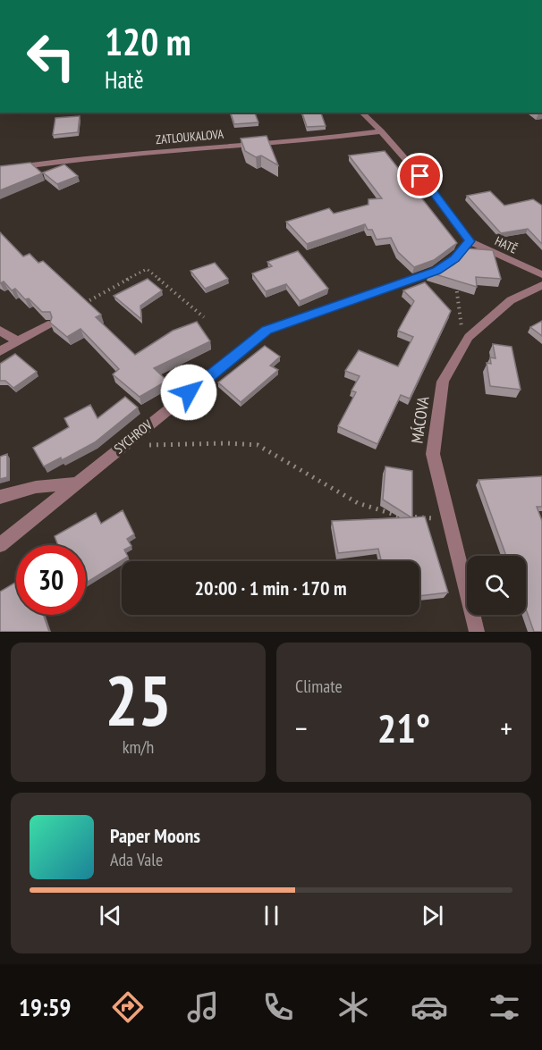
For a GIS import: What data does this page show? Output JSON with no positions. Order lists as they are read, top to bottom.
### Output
{
  "streets": {
    "street": [
      "ZATLOUKALOVA",
      "HATĚ",
      "MÁCOVA",
      "SYCHROV"
    ]
  },
  "crossings": [
    ["ZATLOUKALOVA", "HATĚ"],
    ["HATĚ", "SYCHROV"]
  ],
  "page": {
    "turn": ["120 m", "Hatě"],
    "limit": "30",
    "trip": "20:00 · 1 min · 170 m",
    "tile": [
      ["25", "km/h"],
      "Climate"
    ],
    "heat": ["−", "21°", "+"],
    "song": ["Paper Moons", "Ada Vale"],
    "tabs": "19:59"
  }
}
